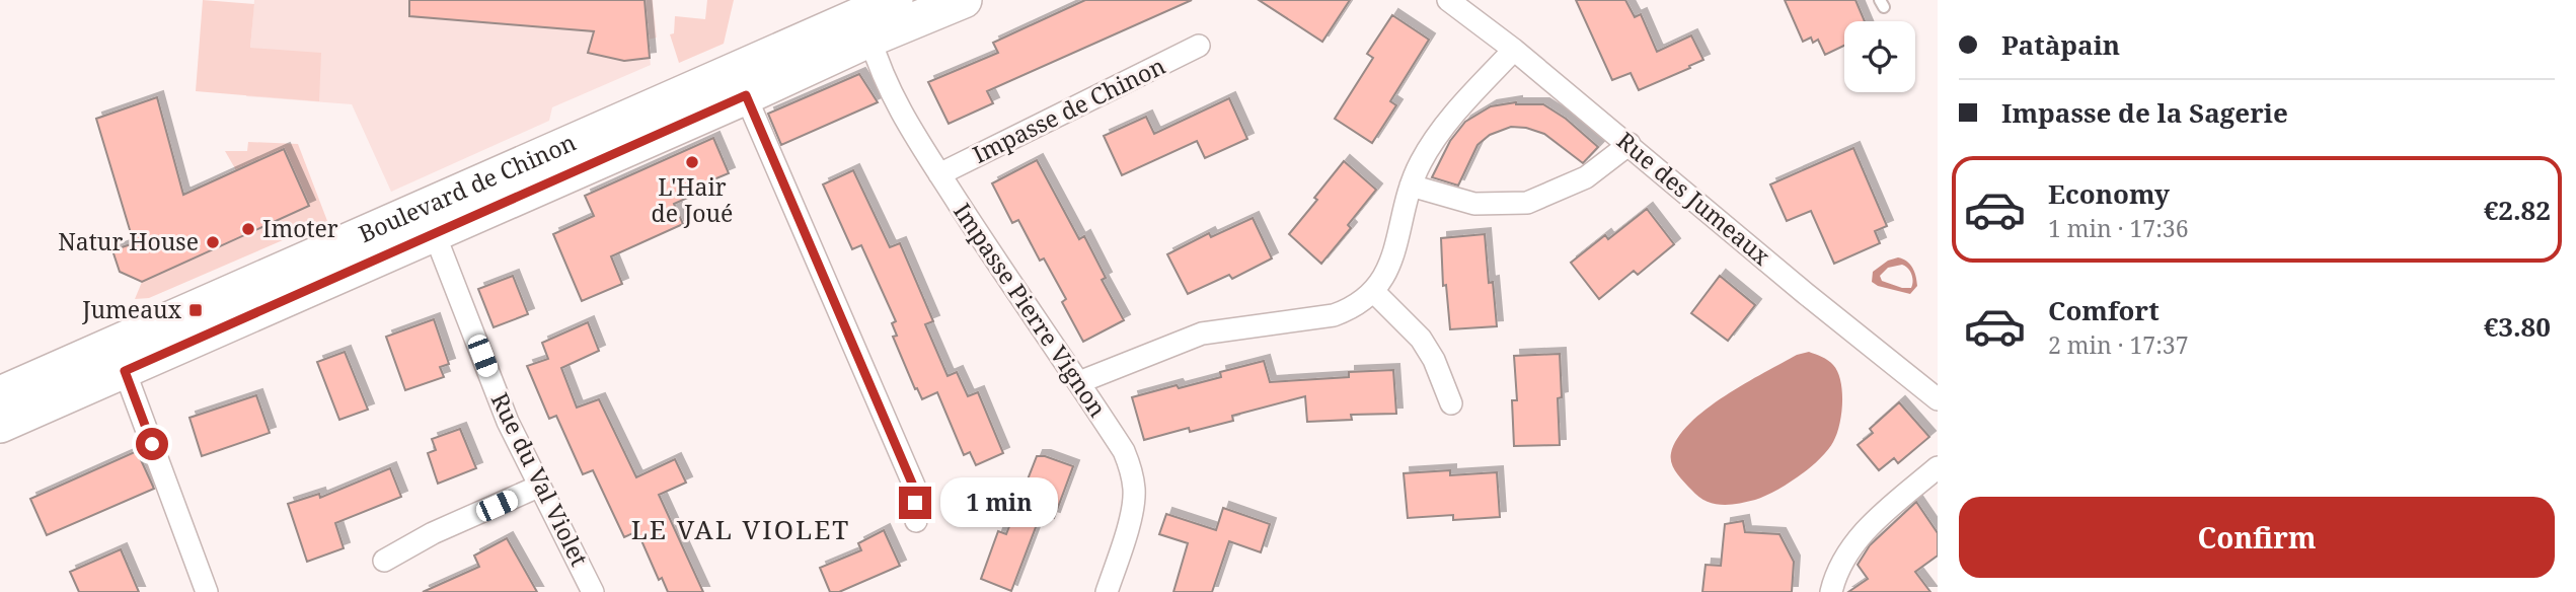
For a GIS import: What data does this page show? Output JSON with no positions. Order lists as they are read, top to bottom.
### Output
{
  "streets": {
    "main road": ["Boulevard de Chinon"],
    "street": [
      "Impasse de Chinon",
      "Rue des Jumeaux",
      "Impasse Pierre Vignon",
      "Rue du Val Violet"
    ]
  },
  "crossings": [
    ["Impasse de Chinon", "Impasse Pierre Vignon"],
    ["Boulevard de Chinon", "Impasse Pierre Vignon"],
    ["Boulevard de Chinon", "Rue du Val Violet"]
  ],
  "districts": ["LE VAL VIOLET"],
  "places": {
    "other": ["L'Hair de Joué", "Imoter", "Natur House"],
    "transit": ["Jumeaux"]
  },
  "page": {
    "banner": ["Patàpain", "Impasse de la Sagerie"],
    "list": [
      {
        "name": "Economy",
        "note": "1 min · 17:36",
        "value": "€2.82"
      },
      {
        "name": "Comfort",
        "note": "2 min · 17:37",
        "value": "€3.80"
      }
    ],
    "bubble": "1 min",
    "buttons": "Confirm"
  }
}
